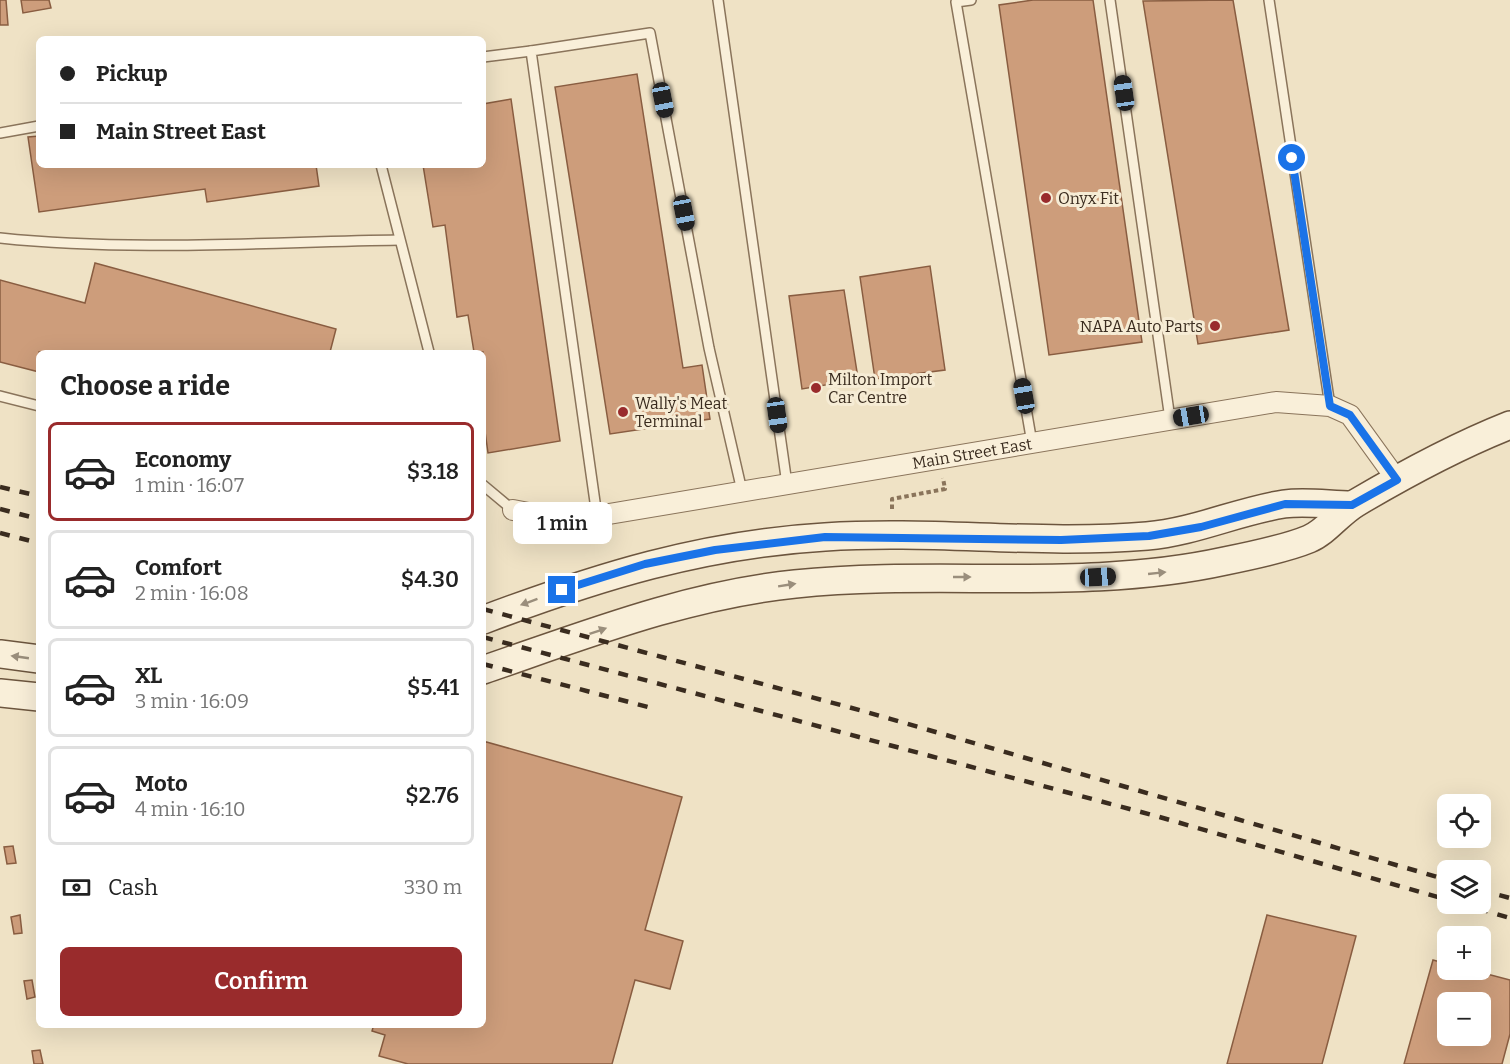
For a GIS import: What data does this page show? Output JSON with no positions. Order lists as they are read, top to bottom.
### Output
{
  "streets": {
    "street": ["Main Street East"]
  },
  "places": [
    "Onyx Fit",
    "NAPA Auto Parts",
    "Milton Import Car Centre",
    "Wally's Meat Terminal"
  ],
  "page": {
    "banner": ["Pickup", "Main Street East"],
    "heading": "Choose a ride",
    "list": [
      {
        "name": "Economy",
        "note": "1 min · 16:07",
        "value": "$3.18"
      },
      {
        "name": "Comfort",
        "note": "2 min · 16:08",
        "value": "$4.30"
      },
      {
        "name": "XL",
        "note": "3 min · 16:09",
        "value": "$5.41"
      },
      {
        "name": "Moto",
        "note": "4 min · 16:10",
        "value": "$2.76"
      }
    ],
    "bubble": "1 min",
    "map_buttons": ["+", "−"],
    "pay": ["Cash", "330 m"],
    "buttons": "Confirm"
  }
}
